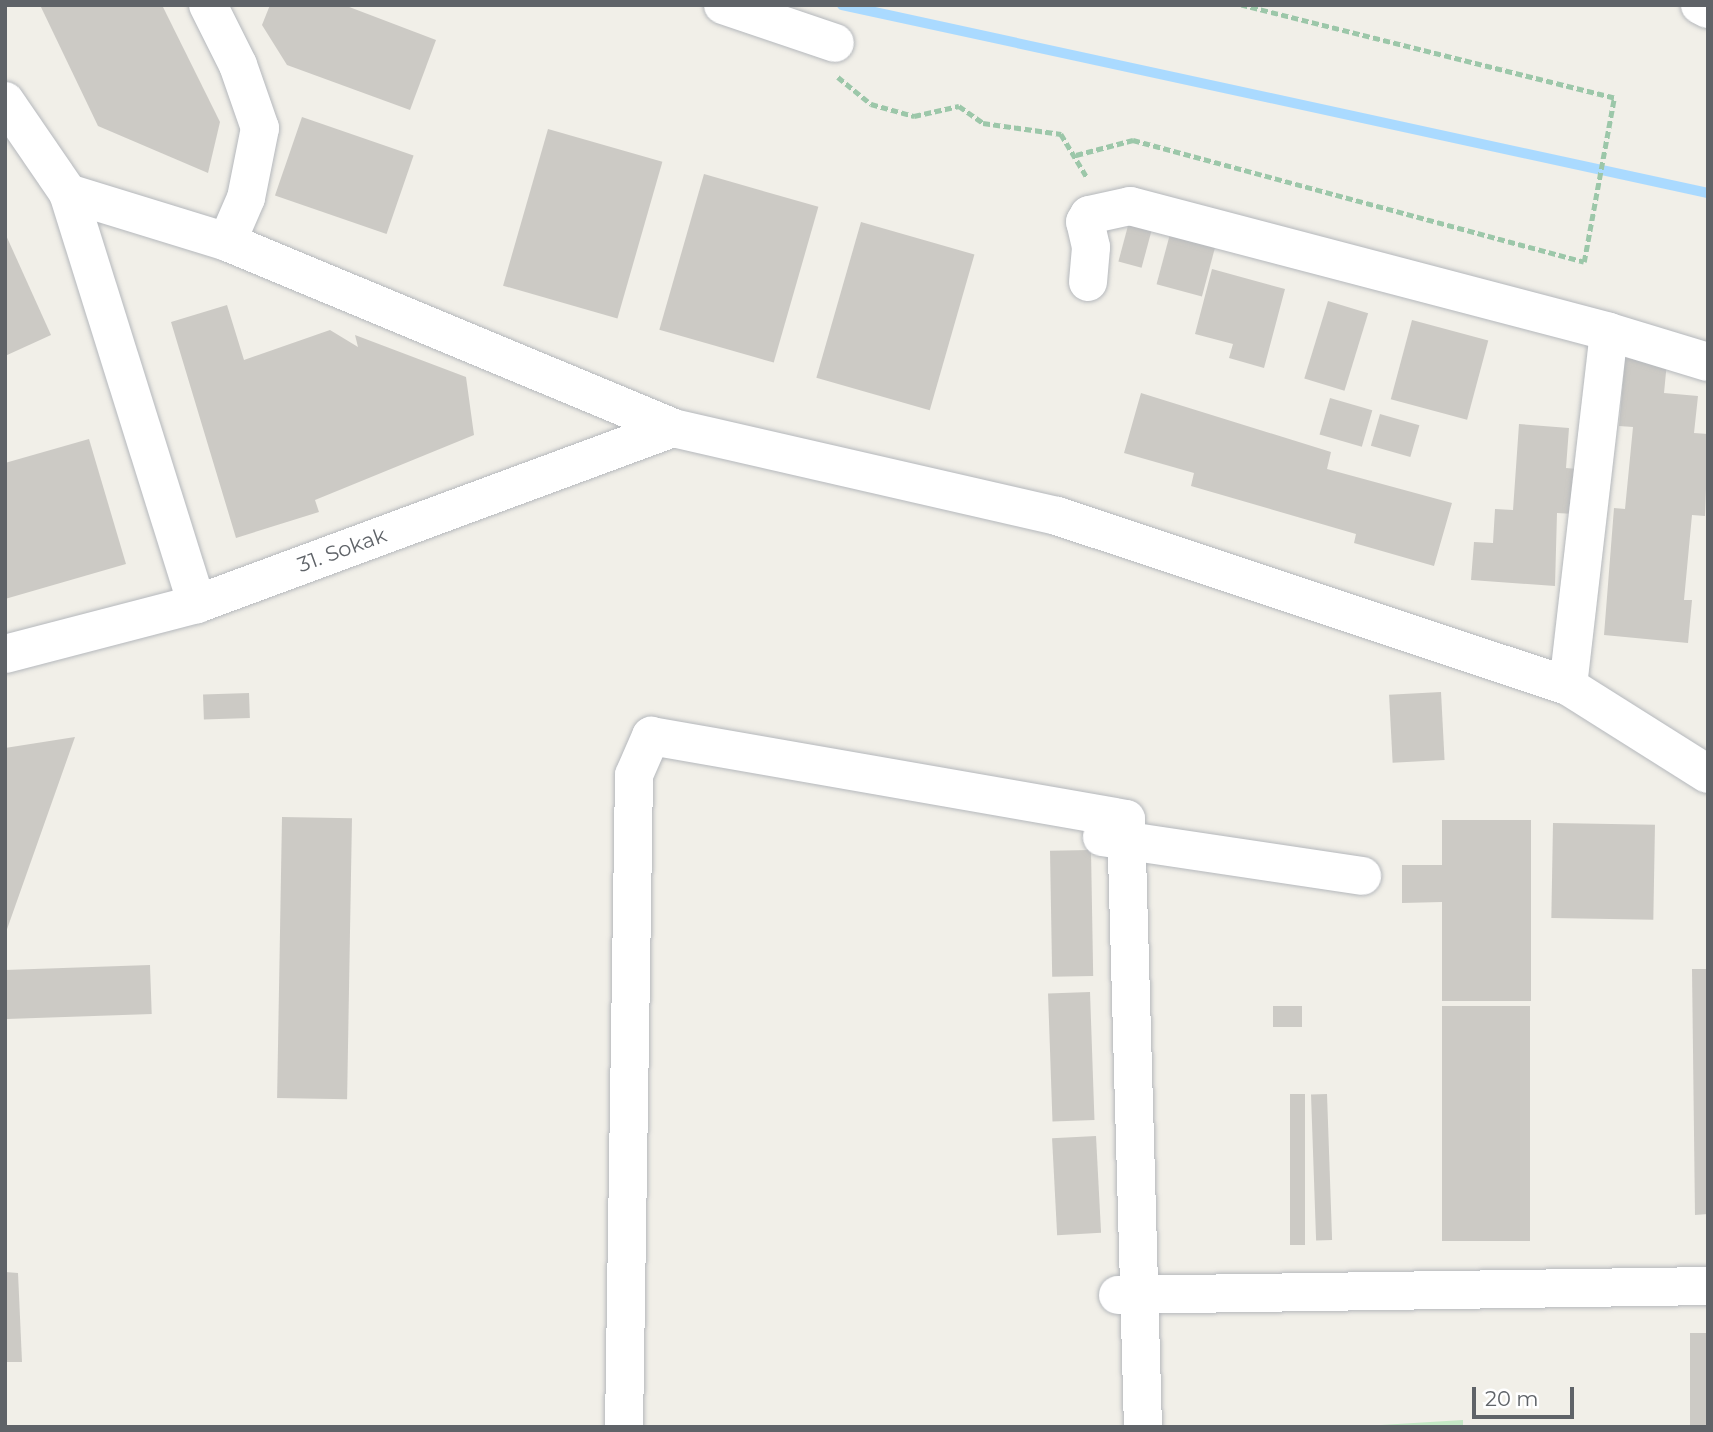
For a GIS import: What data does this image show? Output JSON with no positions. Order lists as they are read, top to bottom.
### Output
{
  "streets": {
    "street": ["31. Sokak"]
  },
  "scale_bar": "20 m"
}
